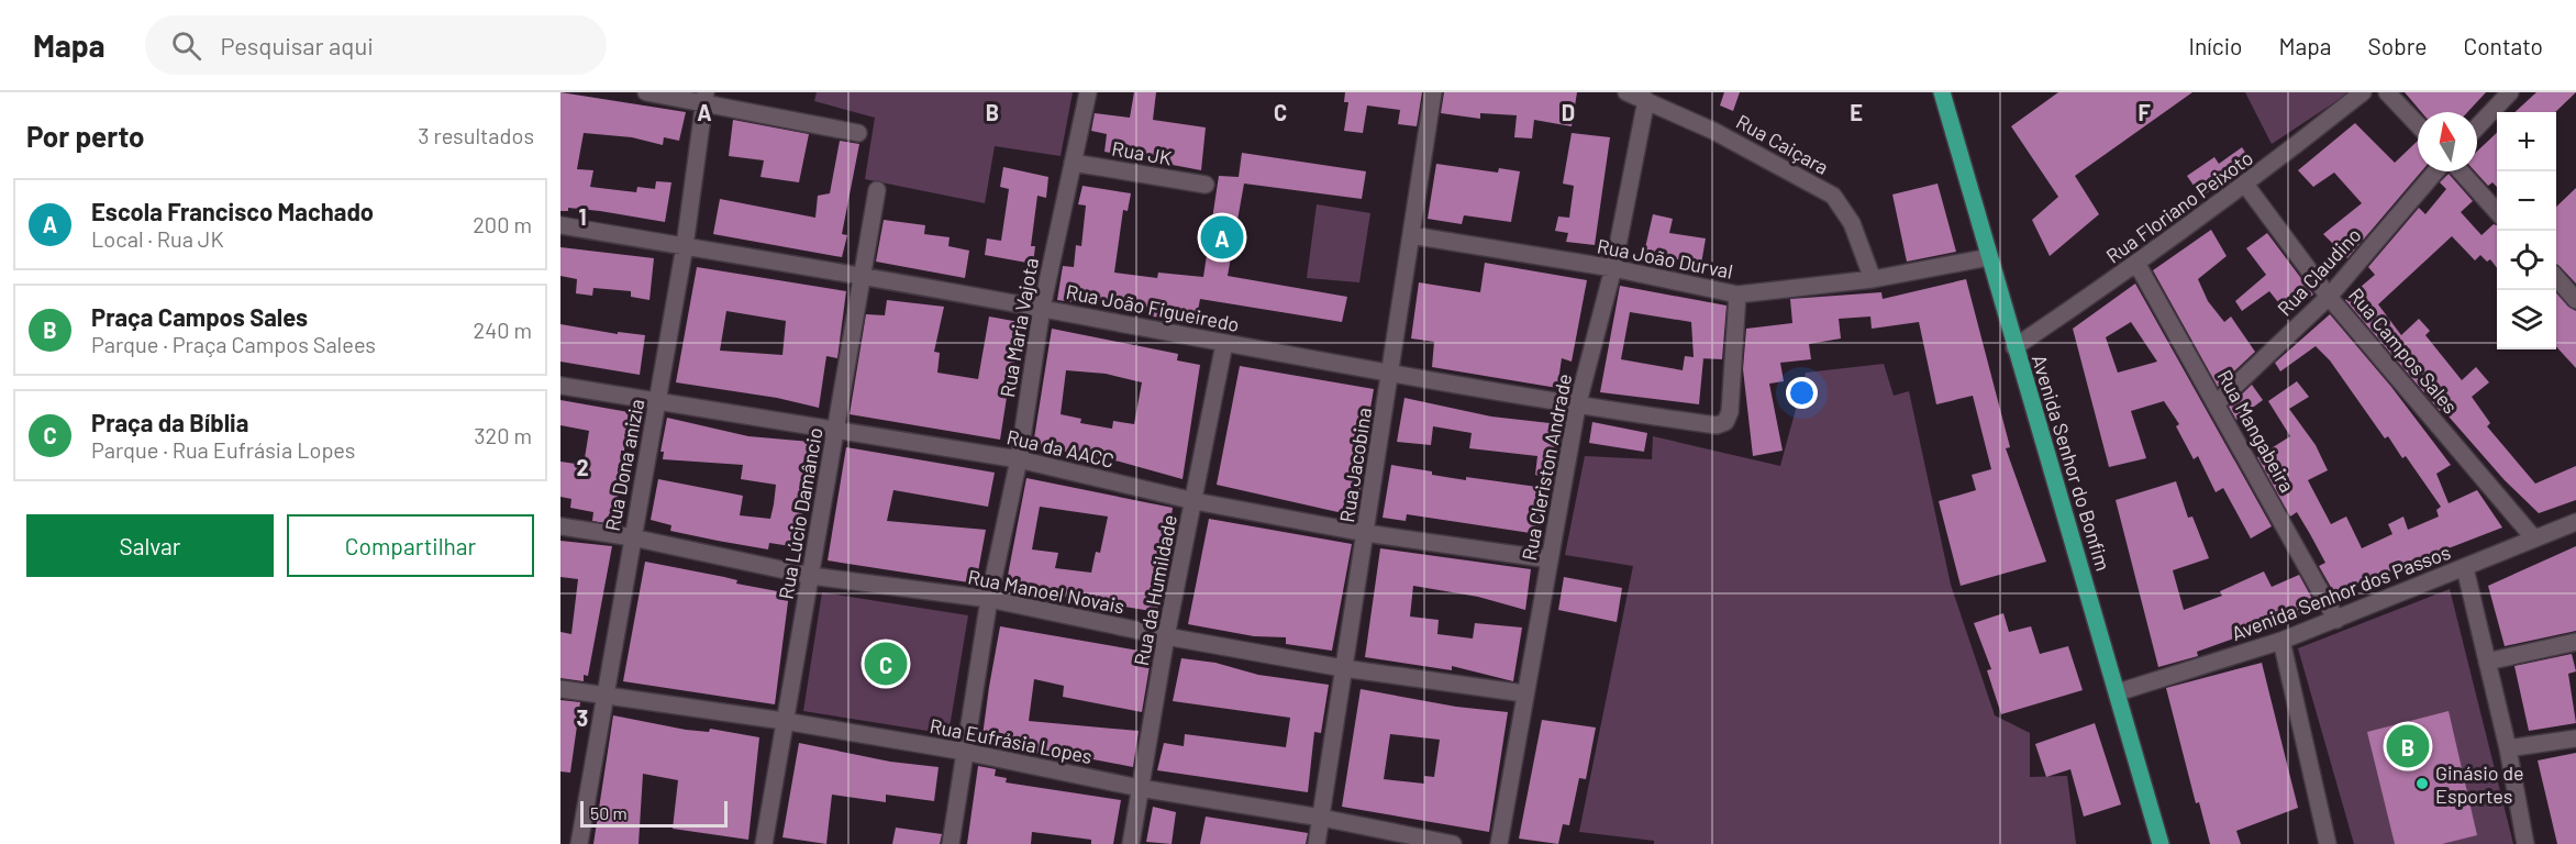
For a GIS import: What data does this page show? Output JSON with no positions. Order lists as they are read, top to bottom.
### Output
{
  "streets": {
    "main road": ["Avenida Senhor do Bonfim"],
    "street": [
      "Rua Caiçara",
      "Rua JK",
      "Rua Floriano Peixoto",
      "Rua João Durval",
      "Rua Claudino",
      "Rua João Figueiredo",
      "Rua Maria Vajota",
      "Rua Campos Sales",
      "Rua Mangabeira",
      "Rua da AACC",
      "Rua Dona anizia",
      "Rua Jacobina",
      "Rua Cleriston Andrade",
      "Rua Lúcio Damâncio",
      "Rua da Humildade",
      "Rua Manoel Novais",
      "Avenida Senhor dos Passos",
      "Rua Eufrásia Lopes"
    ]
  },
  "crossings": [
    ["Rua Caiçara", "Rua João Durval"],
    ["Rua Caiçara", "Rua Cleriston Andrade"],
    ["Rua JK", "Rua Maria Vajota"],
    ["Rua Floriano Peixoto", "Rua Campos Sales"],
    ["Rua Floriano Peixoto", "Rua Mangabeira"],
    ["Rua Floriano Peixoto", "Avenida Senhor do Bonfim"],
    ["Rua João Durval", "Rua João Figueiredo"],
    ["Rua João Durval", "Avenida Senhor do Bonfim"],
    ["Rua João Durval", "Rua Jacobina"],
    ["Rua João Durval", "Rua Cleriston Andrade"],
    ["Rua Claudino", "Rua Campos Sales"],
    ["Rua Claudino", "Rua Mangabeira"],
    ["Rua João Figueiredo", "Rua Maria Vajota"],
    ["Rua João Figueiredo", "Rua Dona anizia"],
    ["Rua João Figueiredo", "Rua Jacobina"],
    ["Rua João Figueiredo", "Rua Cleriston Andrade"],
    ["Rua João Figueiredo", "Rua Lúcio Damâncio"],
    ["Rua João Figueiredo", "Rua da Humildade"],
    ["Rua Maria Vajota", "Rua da AACC"],
    ["Rua Maria Vajota", "Rua Manoel Novais"],
    ["Rua Maria Vajota", "Rua Eufrásia Lopes"],
    ["Rua Campos Sales", "Avenida Senhor dos Passos"],
    ["Rua Mangabeira", "Avenida Senhor dos Passos"],
    ["Rua da AACC", "Rua Dona anizia"],
    ["Rua da AACC", "Rua Jacobina"],
    ["Rua da AACC", "Rua Cleriston Andrade"],
    ["Rua da AACC", "Rua Lúcio Damâncio"],
    ["Rua da AACC", "Rua da Humildade"],
    ["Avenida Senhor do Bonfim", "Avenida Senhor dos Passos"],
    ["Rua Dona anizia", "Rua Manoel Novais"],
    ["Rua Dona anizia", "Rua Eufrásia Lopes"],
    ["Rua Jacobina", "Rua Manoel Novais"],
    ["Rua Jacobina", "Rua Eufrásia Lopes"],
    ["Rua Cleriston Andrade", "Rua Manoel Novais"],
    ["Rua Lúcio Damâncio", "Rua Manoel Novais"],
    ["Rua Lúcio Damâncio", "Rua Eufrásia Lopes"],
    ["Rua da Humildade", "Rua Manoel Novais"],
    ["Rua da Humildade", "Rua Eufrásia Lopes"]
  ],
  "places": ["Ginásio de Esportes"],
  "scale_bar": "50 m",
  "north": "top",
  "page": {
    "header": "Mapa",
    "search": "Pesquisar aqui",
    "nav": [
      "Início",
      "Mapa",
      "Sobre",
      "Contato"
    ],
    "heading": ["Por perto", "3 resultados"],
    "map_buttons": ["+", "−"],
    "list": [
      {
        "mark": "A",
        "name": "Escola Francisco Machado",
        "note": "Local · Rua JK",
        "value": "200 m"
      },
      {
        "mark": "B",
        "name": "Praça Campos Sales",
        "note": "Parque · Praça Campos Salees",
        "value": "240 m"
      },
      {
        "mark": "C",
        "name": "Praça da Bíblia",
        "note": "Parque · Rua Eufrásia Lopes",
        "value": "320 m"
      }
    ],
    "pins": ["A", "C", "B"],
    "buttons": ["Salvar", "Compartilhar"],
    "scale": "50 m"
  },
  "grid": {
    "columns": [
      "A",
      "B",
      "C",
      "D",
      "E",
      "F"
    ],
    "rows": ["1", "2", "3"]
  }
}
